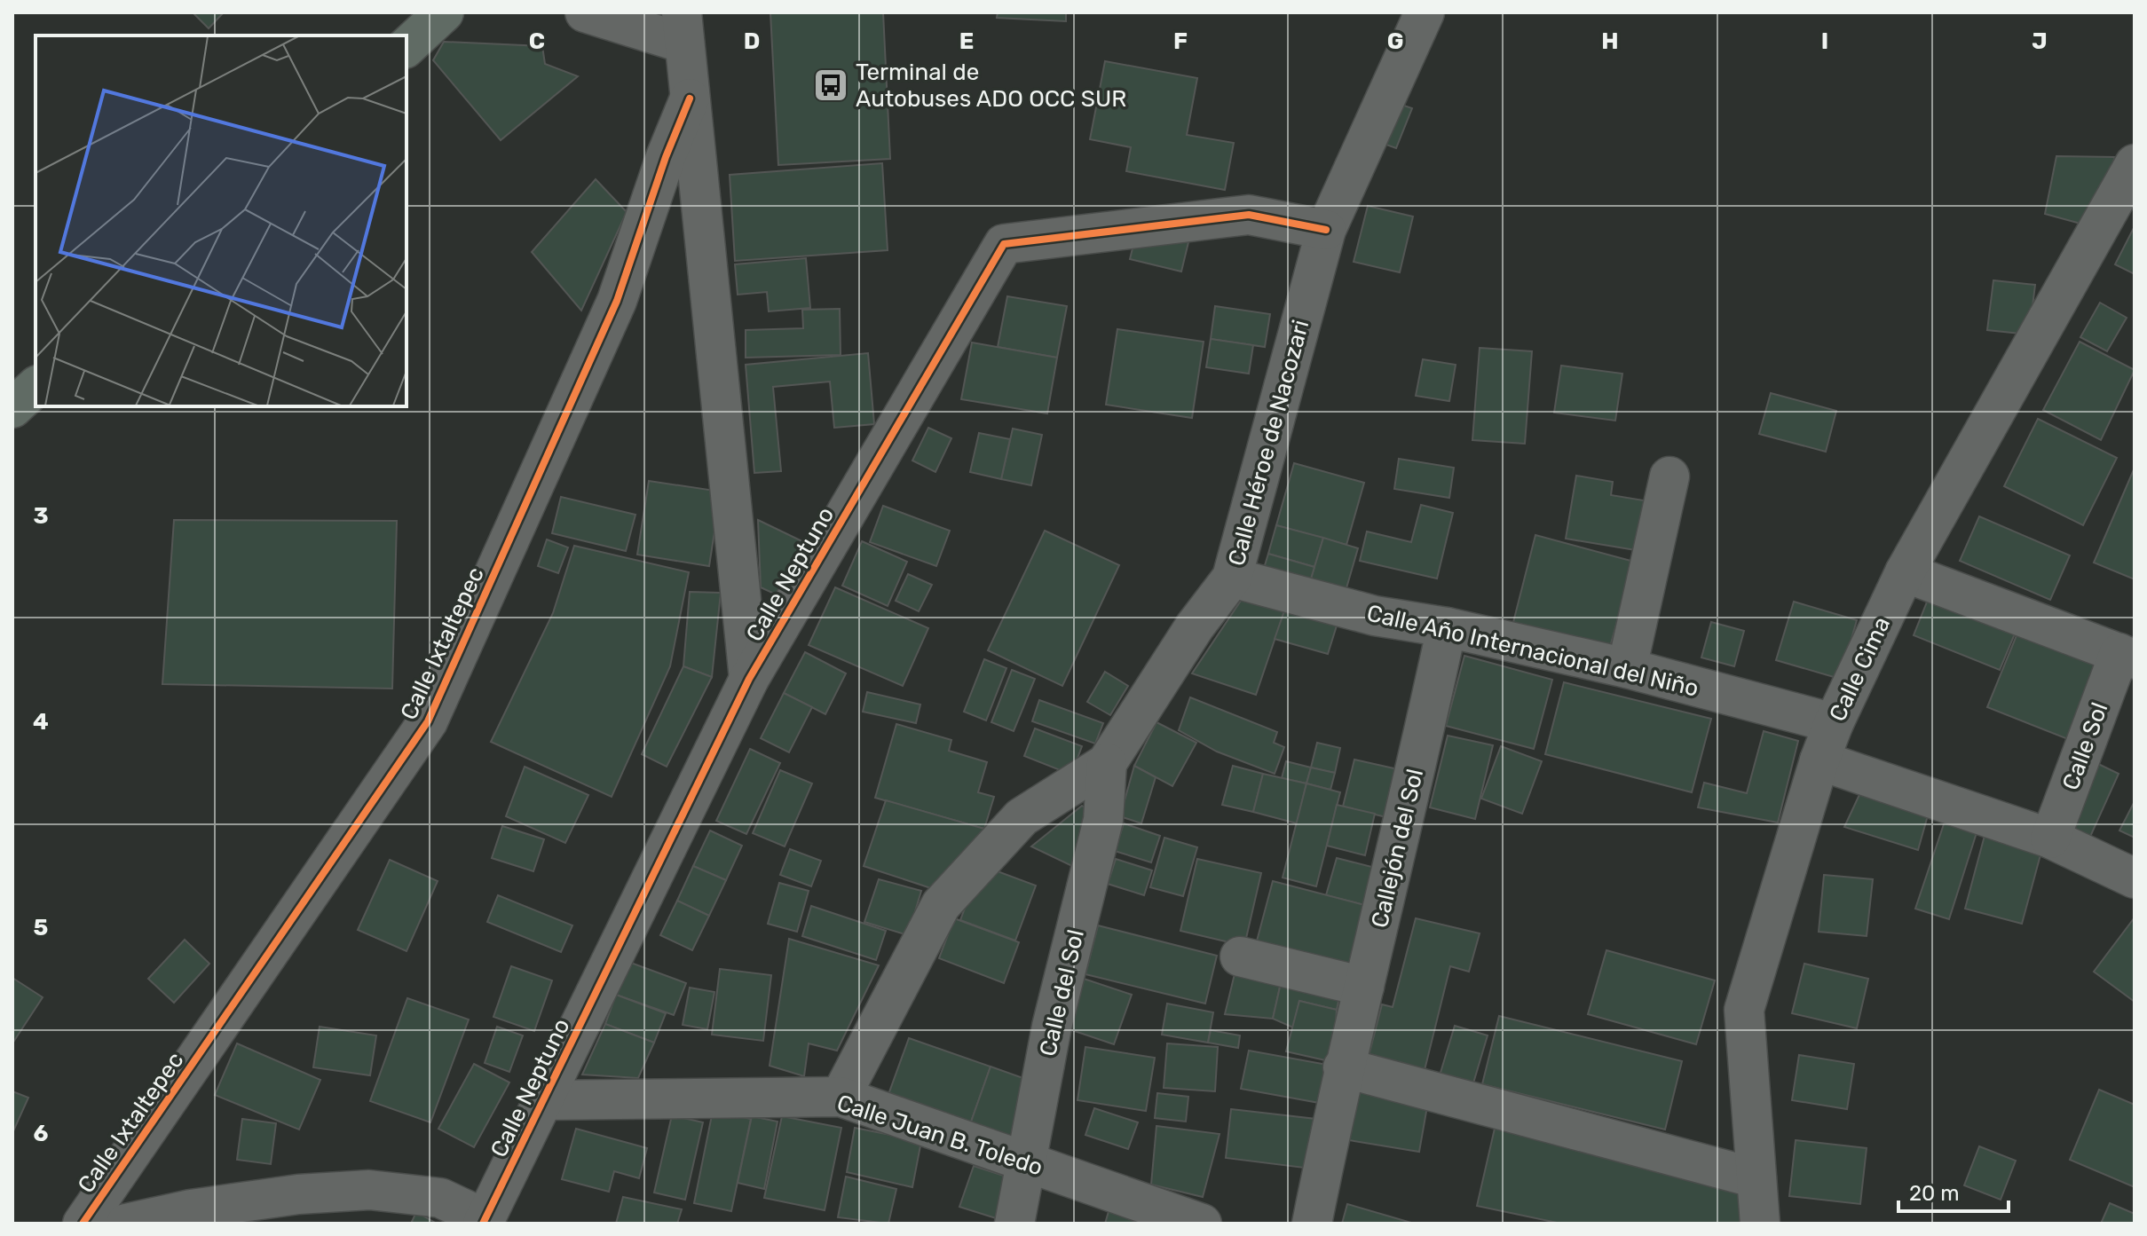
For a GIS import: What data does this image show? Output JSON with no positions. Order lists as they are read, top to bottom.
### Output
{
  "streets": {
    "street": [
      "Calle Héroe de Nacozari",
      "Calle Neptuno",
      "Calle Ixtaltepec",
      "Calle Año Internacional del Niño",
      "Calle Cima",
      "Calle Sol",
      "Callejón del Sol",
      "Calle del Sol",
      "Calle Juan B. Toledo"
    ]
  },
  "crossings": [
    ["Calle Héroe de Nacozari", "Calle Neptuno"],
    ["Calle Héroe de Nacozari", "Calle Año Internacional del Niño"],
    ["Calle Héroe de Nacozari", "Calle del Sol"],
    ["Calle Héroe de Nacozari", "Calle Juan B. Toledo"],
    ["Calle Neptuno", "Calle Juan B. Toledo"],
    ["Calle Año Internacional del Niño", "Calle Cima"],
    ["Calle Año Internacional del Niño", "Callejón del Sol"],
    ["Calle del Sol", "Calle Juan B. Toledo"]
  ],
  "places": {
    "bus stop": ["Terminal de Autobuses ADO OCC SUR"]
  },
  "scale_bar": "20 m",
  "grid": {
    "columns": [
      "C",
      "D",
      "E",
      "F",
      "G",
      "H",
      "I",
      "J"
    ],
    "rows": [
      "3",
      "4",
      "5",
      "6"
    ]
  }
}
